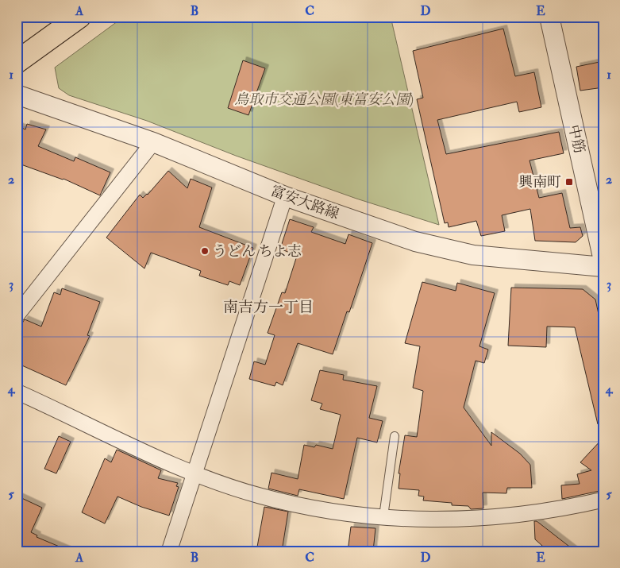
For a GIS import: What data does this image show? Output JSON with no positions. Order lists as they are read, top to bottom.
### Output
{
  "streets": {
    "street": ["中筋", "富安大路線"]
  },
  "districts": ["南吉方一丁目"],
  "parks": ["鳥取市交通公園(東富安公園)"],
  "places": {
    "transit": ["興南町"],
    "other": ["うどん ちよ志"]
  },
  "grid": {
    "columns": [
      "A",
      "B",
      "C",
      "D",
      "E"
    ],
    "rows": [
      "1",
      "2",
      "3",
      "4",
      "5"
    ]
  }
}
